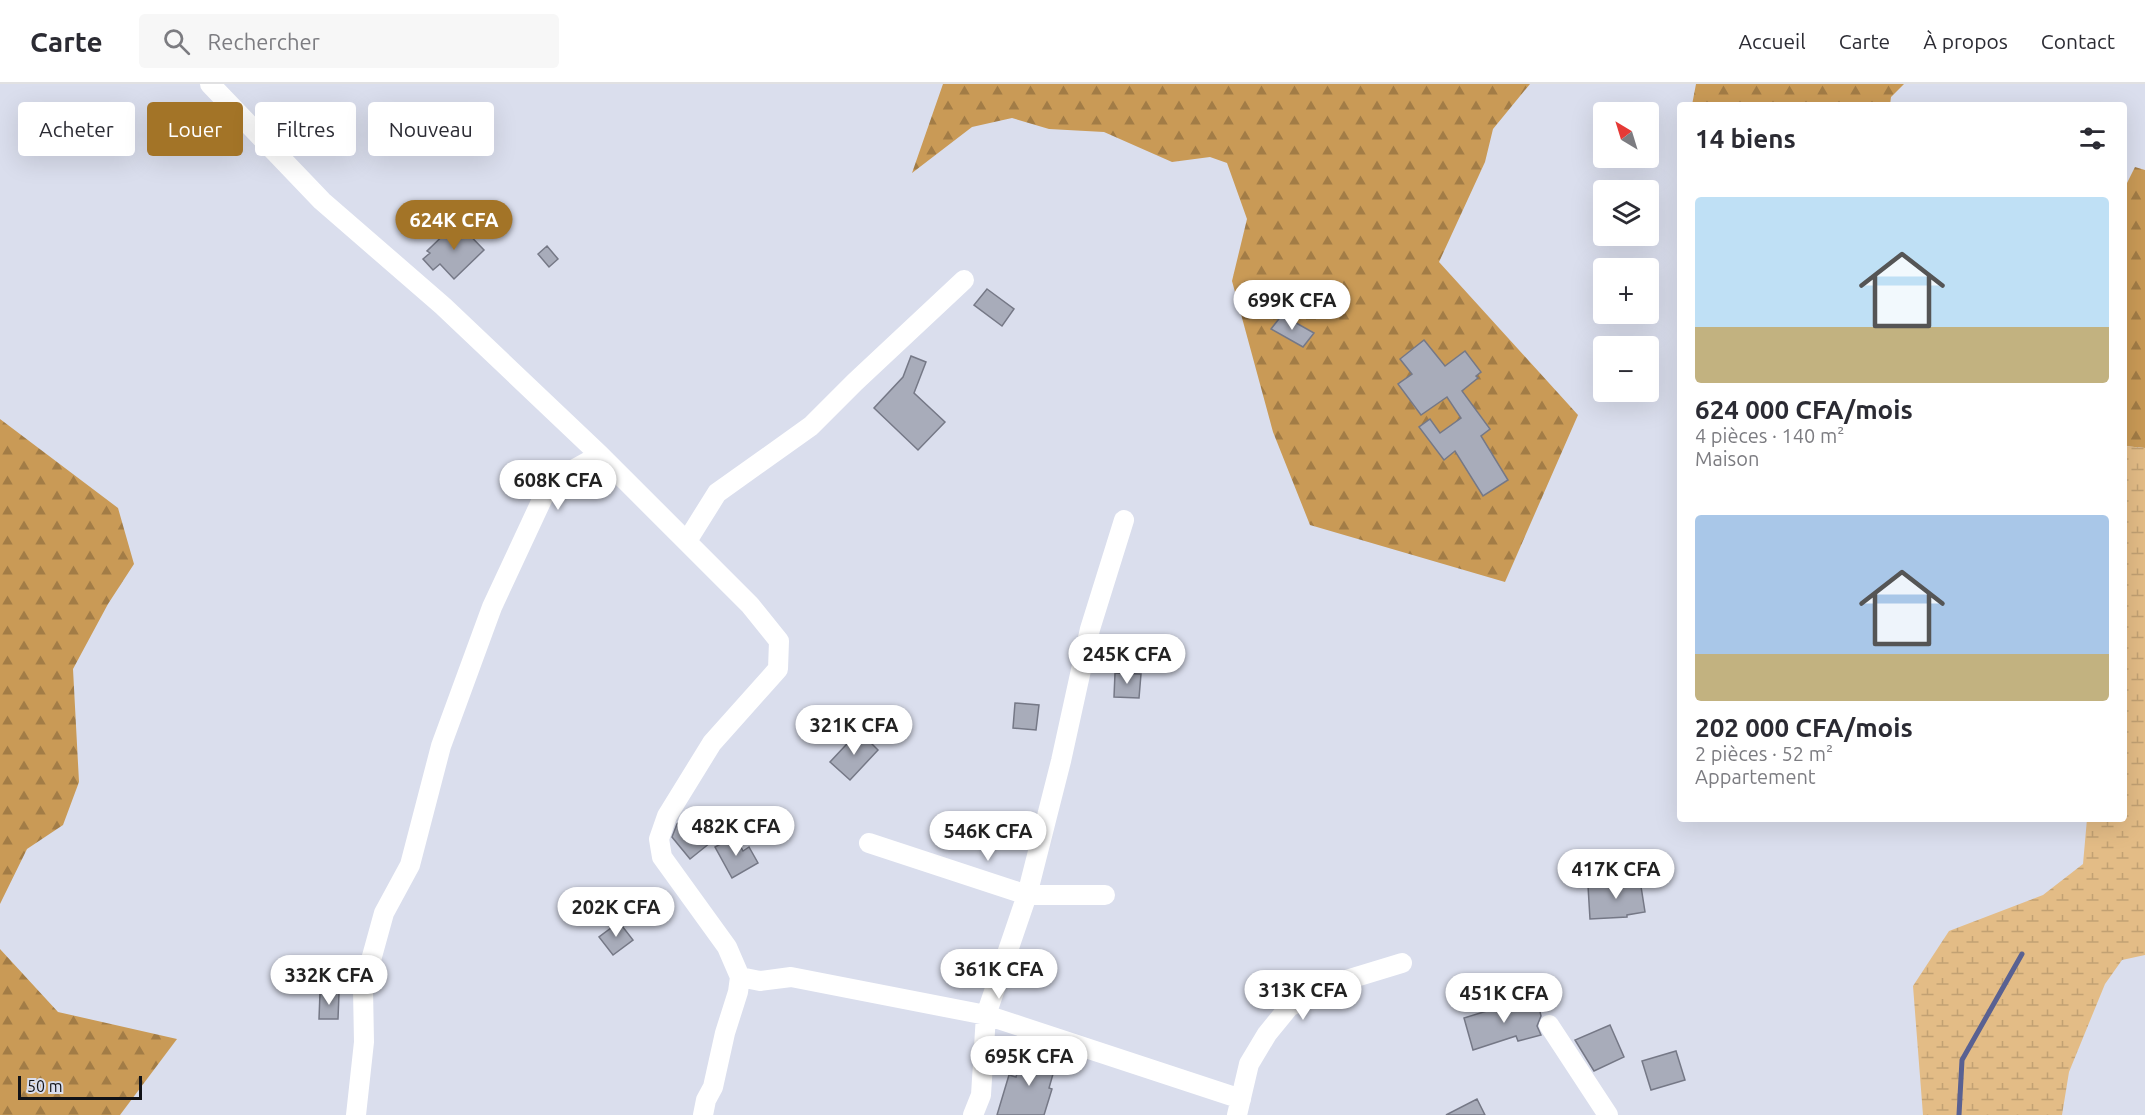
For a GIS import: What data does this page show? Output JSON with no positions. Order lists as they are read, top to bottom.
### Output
{
  "scale_bar": "50 m",
  "north": "top left",
  "page": {
    "header": "Carte",
    "search": "Rechercher",
    "nav": [
      "Accueil",
      "Carte",
      "À propos",
      "Contact"
    ],
    "map_buttons": ["+", "−"],
    "chip": [
      "Acheter",
      "Louer",
      "Filtres",
      "Nouveau"
    ],
    "heading": "14 biens",
    "list": [
      {
        "name": "624 000 CFA/mois",
        "note": "4 pièces · 140 m² · Maison"
      },
      {
        "name": "202 000 CFA/mois",
        "note": "2 pièces · 52 m² · Appartement"
      }
    ],
    "price": [
      "624K CFA",
      "699K CFA",
      "608K CFA",
      "245K CFA",
      "321K CFA",
      "482K CFA",
      "546K CFA",
      "417K CFA",
      "202K CFA",
      "361K CFA",
      "332K CFA",
      "313K CFA",
      "451K CFA",
      "695K CFA"
    ],
    "scale": "50 m"
  }
}
